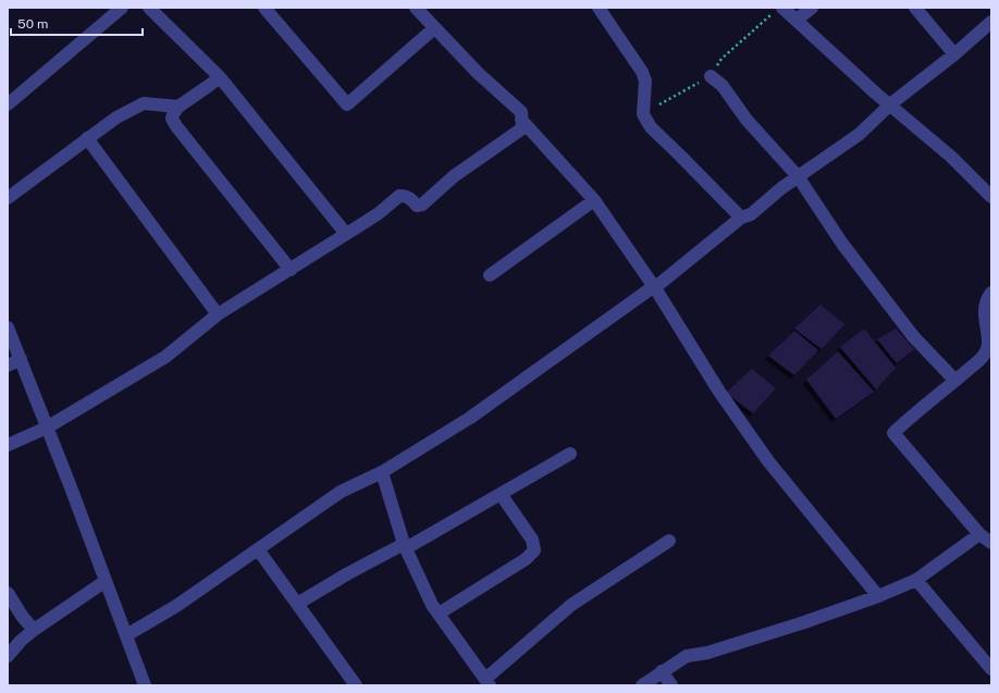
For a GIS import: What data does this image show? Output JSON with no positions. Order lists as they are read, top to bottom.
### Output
{
  "scale_bar": "50 m"
}
